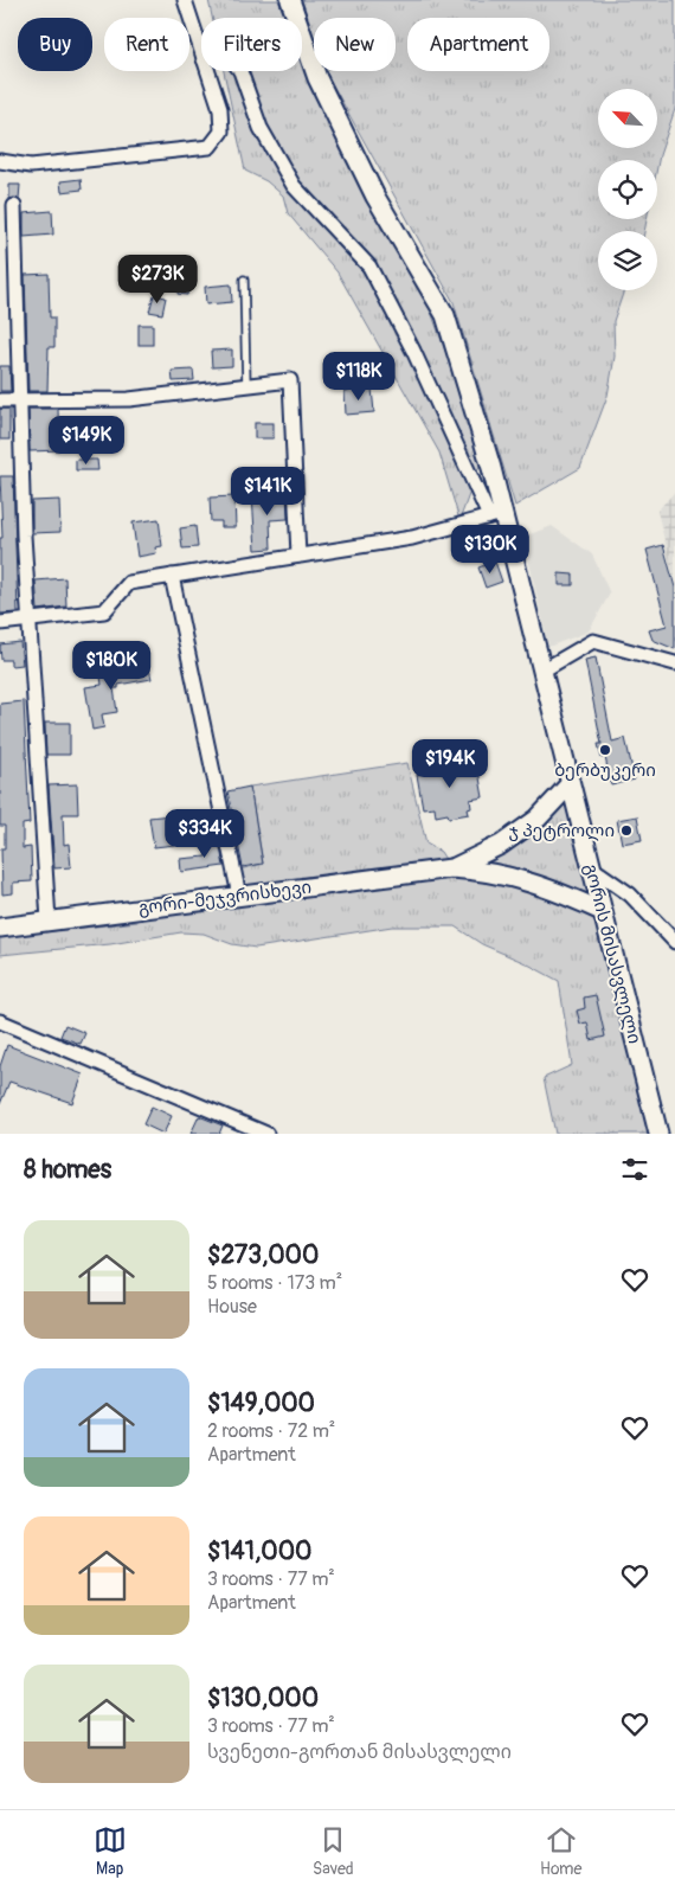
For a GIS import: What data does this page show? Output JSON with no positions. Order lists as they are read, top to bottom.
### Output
{
  "streets": {
    "main road": ["გორი-მეჯვრისხევი", "გორის მისასვლელი"]
  },
  "crossings": [
    ["გორი-მეჯვრისხევი", "გორის მისასვლელი"]
  ],
  "places": ["ბერბუკერი", "ჯ პეტროლი"],
  "north": "top left",
  "page": {
    "chip": [
      "Buy",
      "Rent",
      "Filters",
      "New",
      "Apartment"
    ],
    "price": [
      "$273K",
      "$118K",
      "$149K",
      "$141K",
      "$130K",
      "$180K",
      "$194K",
      "$334K"
    ],
    "heading": "8 homes",
    "list": [
      {
        "name": "$273,000",
        "note": "5 rooms · 173 m² · House"
      },
      {
        "name": "$149,000",
        "note": "2 rooms · 72 m² · Apartment"
      },
      {
        "name": "$141,000",
        "note": "3 rooms · 77 m² · Apartment"
      },
      {
        "name": "$130,000",
        "note": "3 rooms · 77 m² · სვენეთი-გორთან მისასვლელი"
      }
    ],
    "tabs": ["Map", "Saved", "Home"]
  }
}
